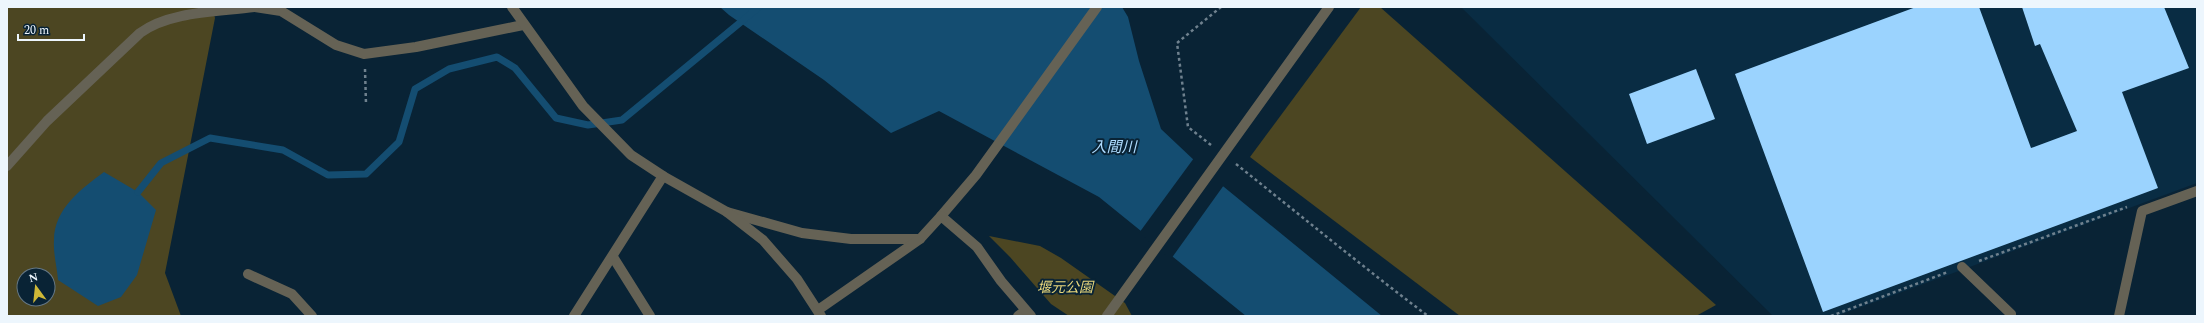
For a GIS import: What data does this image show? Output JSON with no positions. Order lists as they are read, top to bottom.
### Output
{
  "water": ["入間川"],
  "parks": ["堰元公園"],
  "scale_bar": "20 m",
  "north": "top"
}
